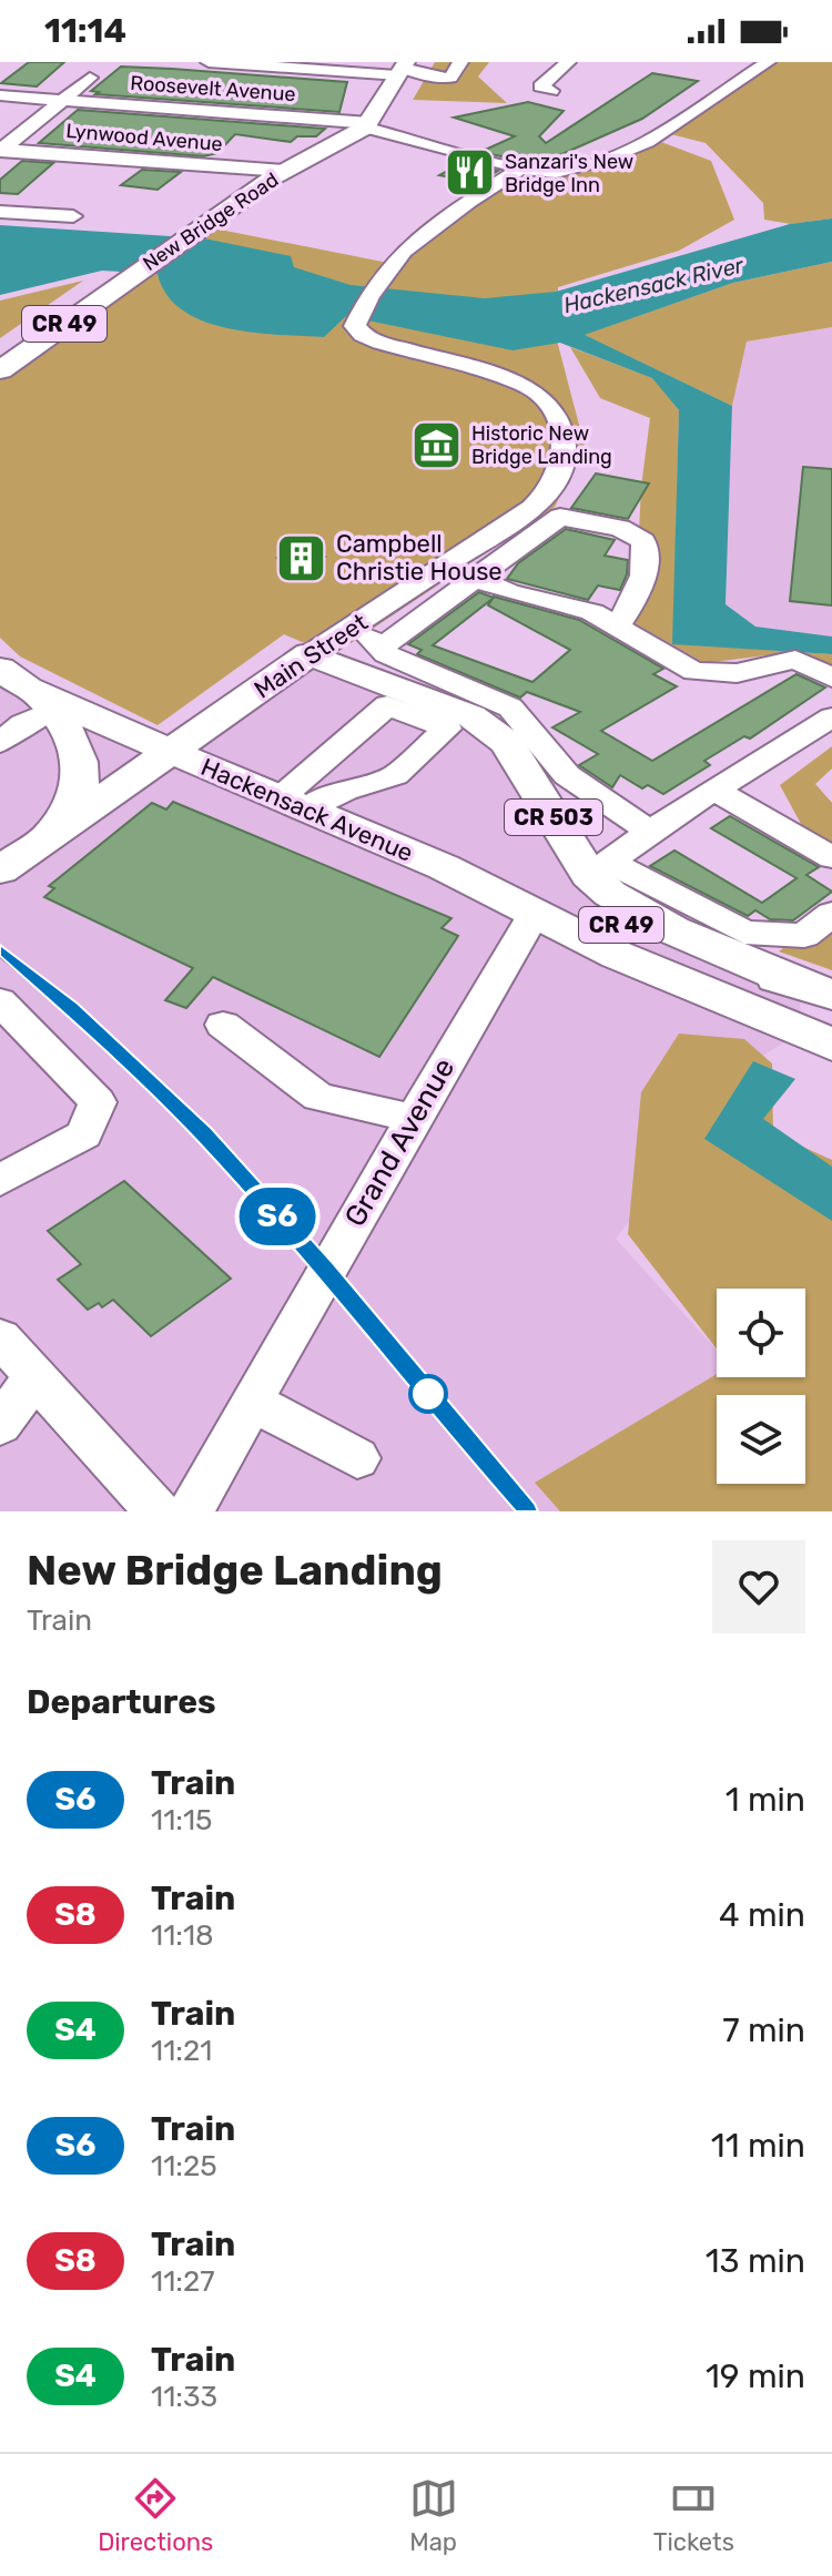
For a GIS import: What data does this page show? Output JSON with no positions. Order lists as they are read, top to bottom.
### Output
{
  "streets": {
    "main road": [
      "New Bridge Road",
      "CR 49",
      "Main Street",
      "Hackensack Avenue",
      "CR 503"
    ],
    "street": ["Roosevelt Avenue", "Lynwood Avenue", "Grand Avenue"]
  },
  "crossings": [
    ["Roosevelt Avenue", "New Bridge Road"],
    ["Roosevelt Avenue", "Main Street"],
    ["Lynwood Avenue", "New Bridge Road"],
    ["Main Street", "Hackensack Avenue"],
    ["Main Street", "CR 503"],
    ["Hackensack Avenue", "CR 503"],
    ["Hackensack Avenue", "Grand Avenue"]
  ],
  "water": ["Hackensack River"],
  "places": {
    "restaurant": ["Sanzari's New Bridge Inn"],
    "museum": ["Historic New Bridge Landing"],
    "building": ["Campbell Christie House"]
  },
  "page": {
    "status": "11:14",
    "on_map": "S6",
    "heading": [
      ["New Bridge Landing", "Train"],
      "Departures"
    ],
    "list": [
      {
        "mark": "S6",
        "name": "Train",
        "note": "11:15",
        "value": "1 min"
      },
      {
        "mark": "S8",
        "name": "Train",
        "note": "11:18",
        "value": "4 min"
      },
      {
        "mark": "S4",
        "name": "Train",
        "note": "11:21",
        "value": "7 min"
      },
      {
        "mark": "S6",
        "name": "Train",
        "note": "11:25",
        "value": "11 min"
      },
      {
        "mark": "S8",
        "name": "Train",
        "note": "11:27",
        "value": "13 min"
      },
      {
        "mark": "S4",
        "name": "Train",
        "note": "11:33",
        "value": "19 min"
      }
    ],
    "tabs": ["Directions", "Map", "Tickets"]
  }
}
